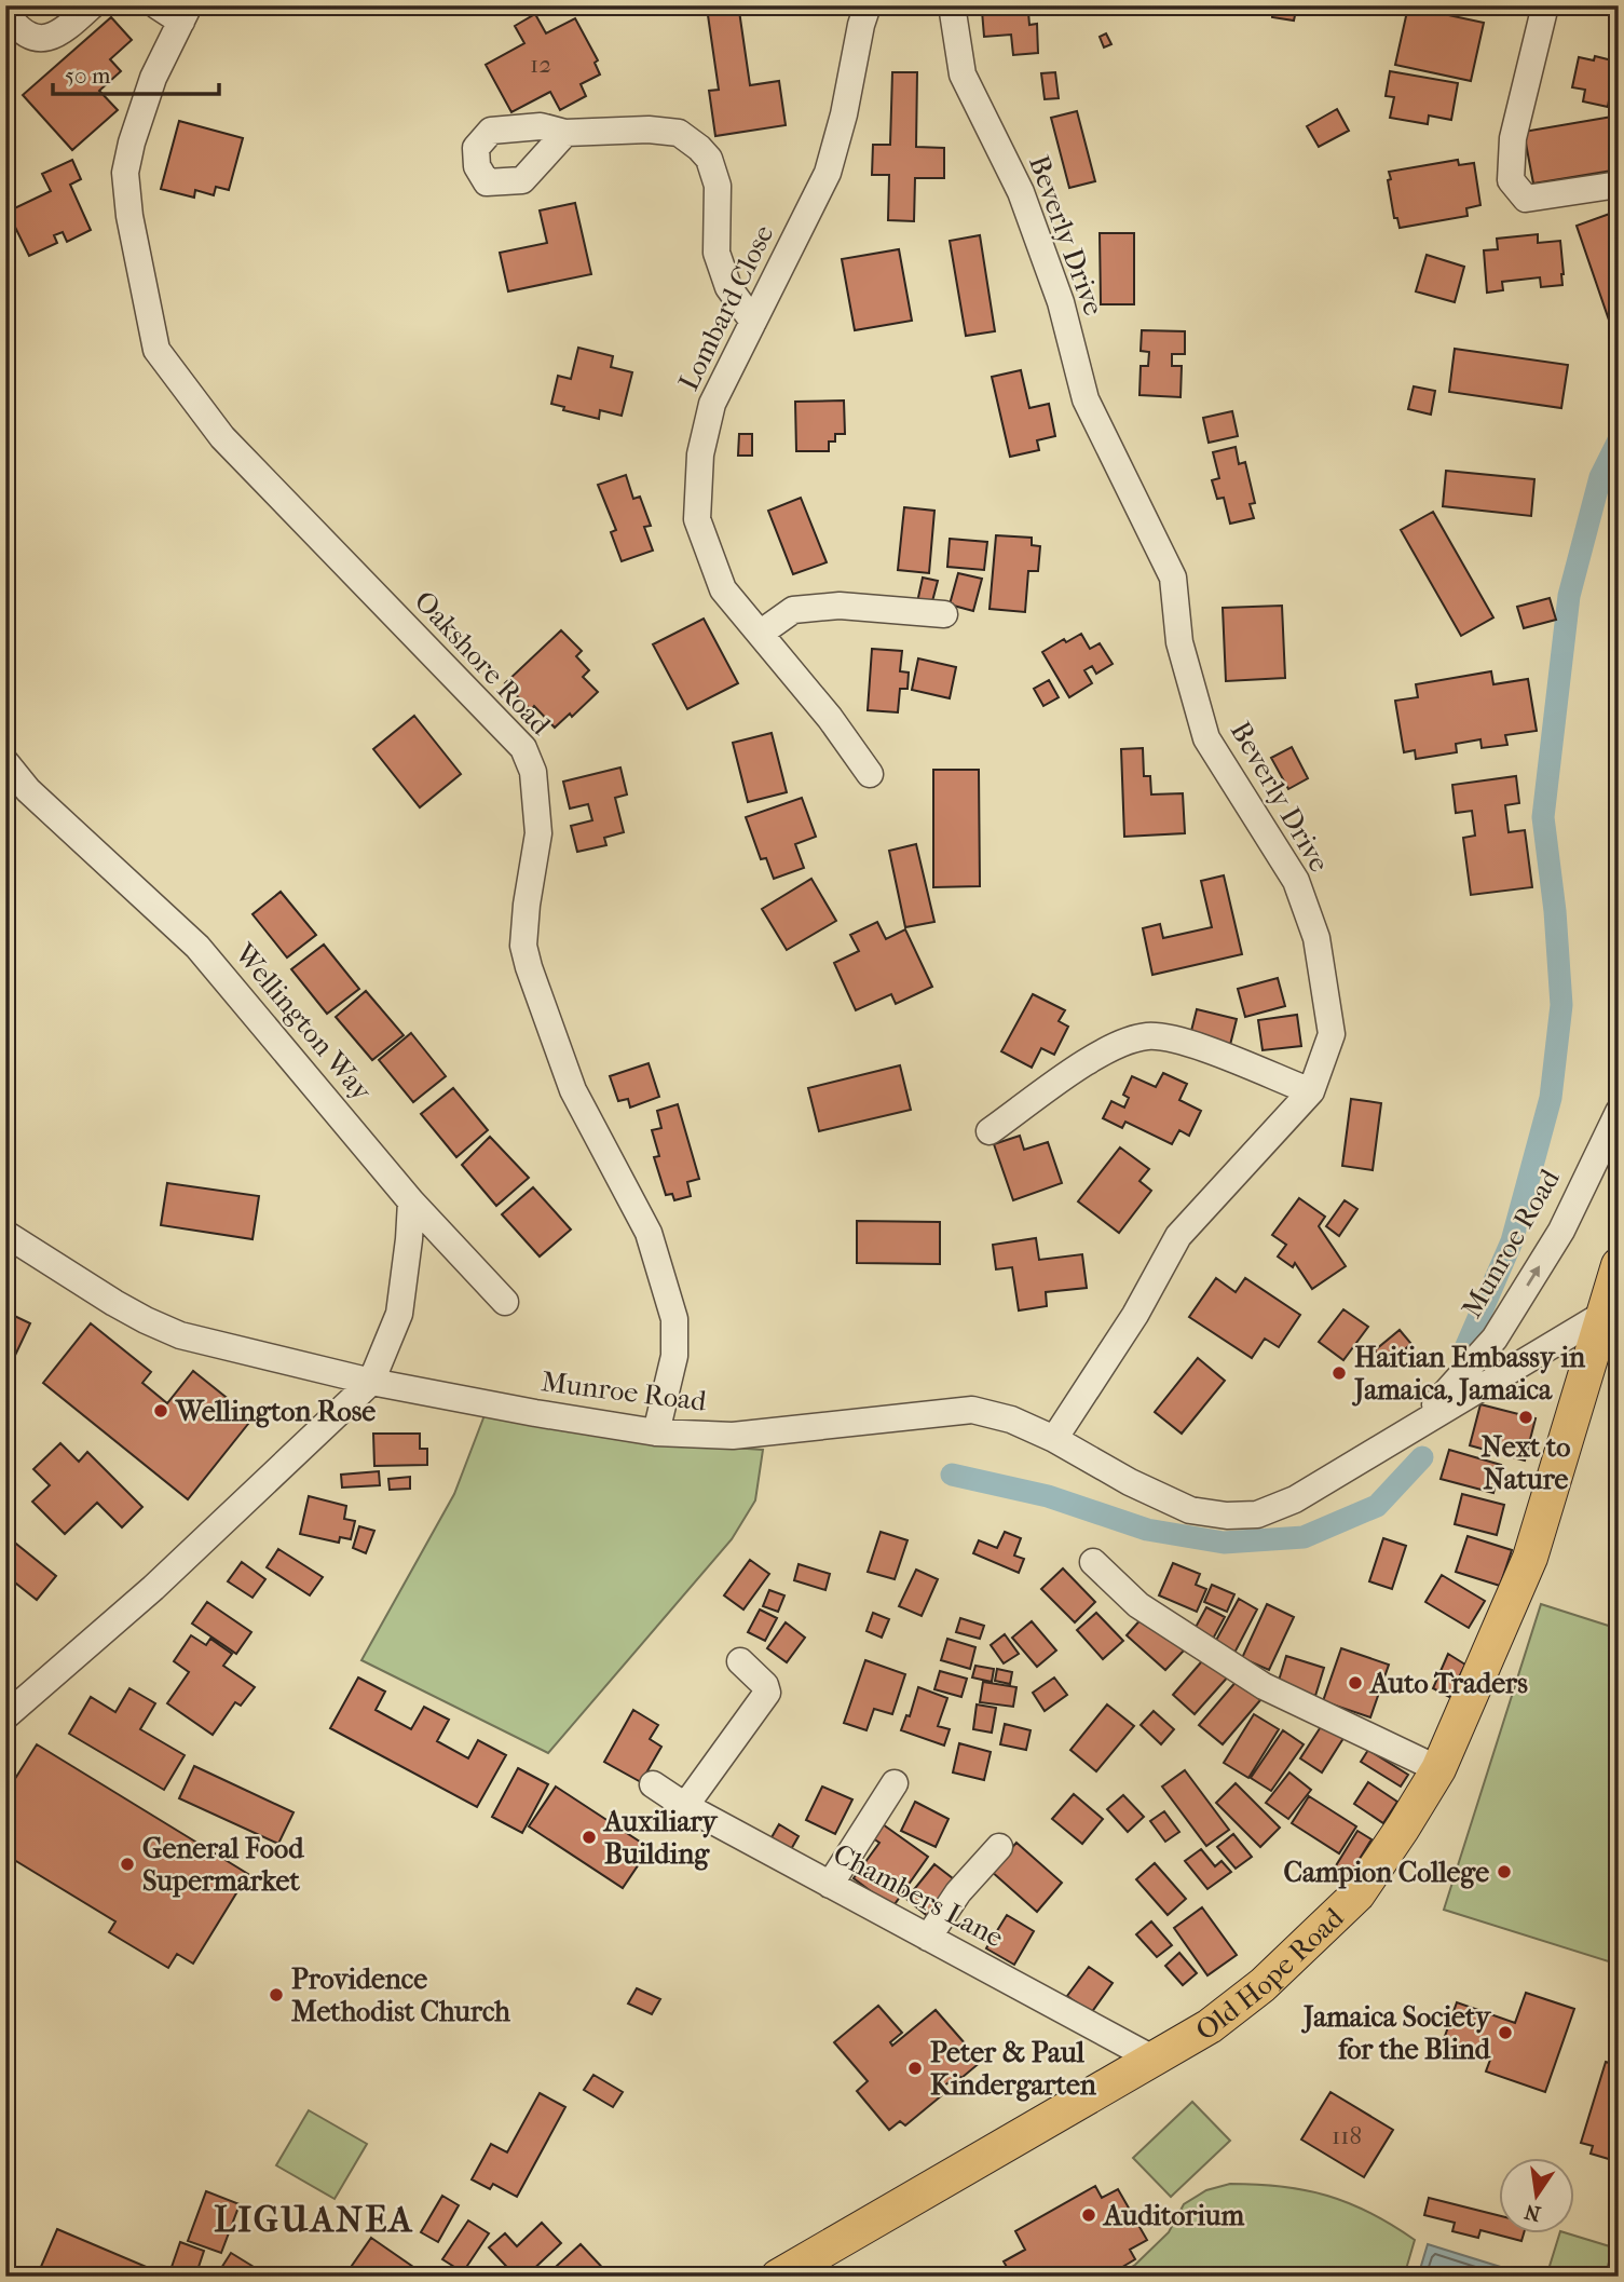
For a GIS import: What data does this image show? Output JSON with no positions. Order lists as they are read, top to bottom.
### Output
{
  "streets": {
    "main road": ["Old Hope Road"],
    "street": [
      "Beverly Drive",
      "Lombard Close",
      "Oakshore Road",
      "Wellington Way",
      "Munroe Road",
      "Chambers Lane"
    ]
  },
  "crossings": [
    ["Beverly Drive", "Munroe Road"],
    ["Oakshore Road", "Munroe Road"],
    ["Munroe Road", "Old Hope Road"],
    ["Chambers Lane", "Old Hope Road"]
  ],
  "districts": ["LIGUANEA"],
  "places": [
    "Haitian Embassy in Jamaica, Jamaica",
    "Wellington Rose",
    "Next to Nature",
    "Auto Traders",
    "Auxiliary Building",
    "General Food Supermarket",
    "Campion College",
    "Providence Methodist Church",
    "Jamaica Society for the Blind",
    "Peter & Paul Kindergarten",
    "Auditorium"
  ],
  "house_numbers": ["12", "118"],
  "scale_bar": "50 m",
  "north": "bottom"
}
